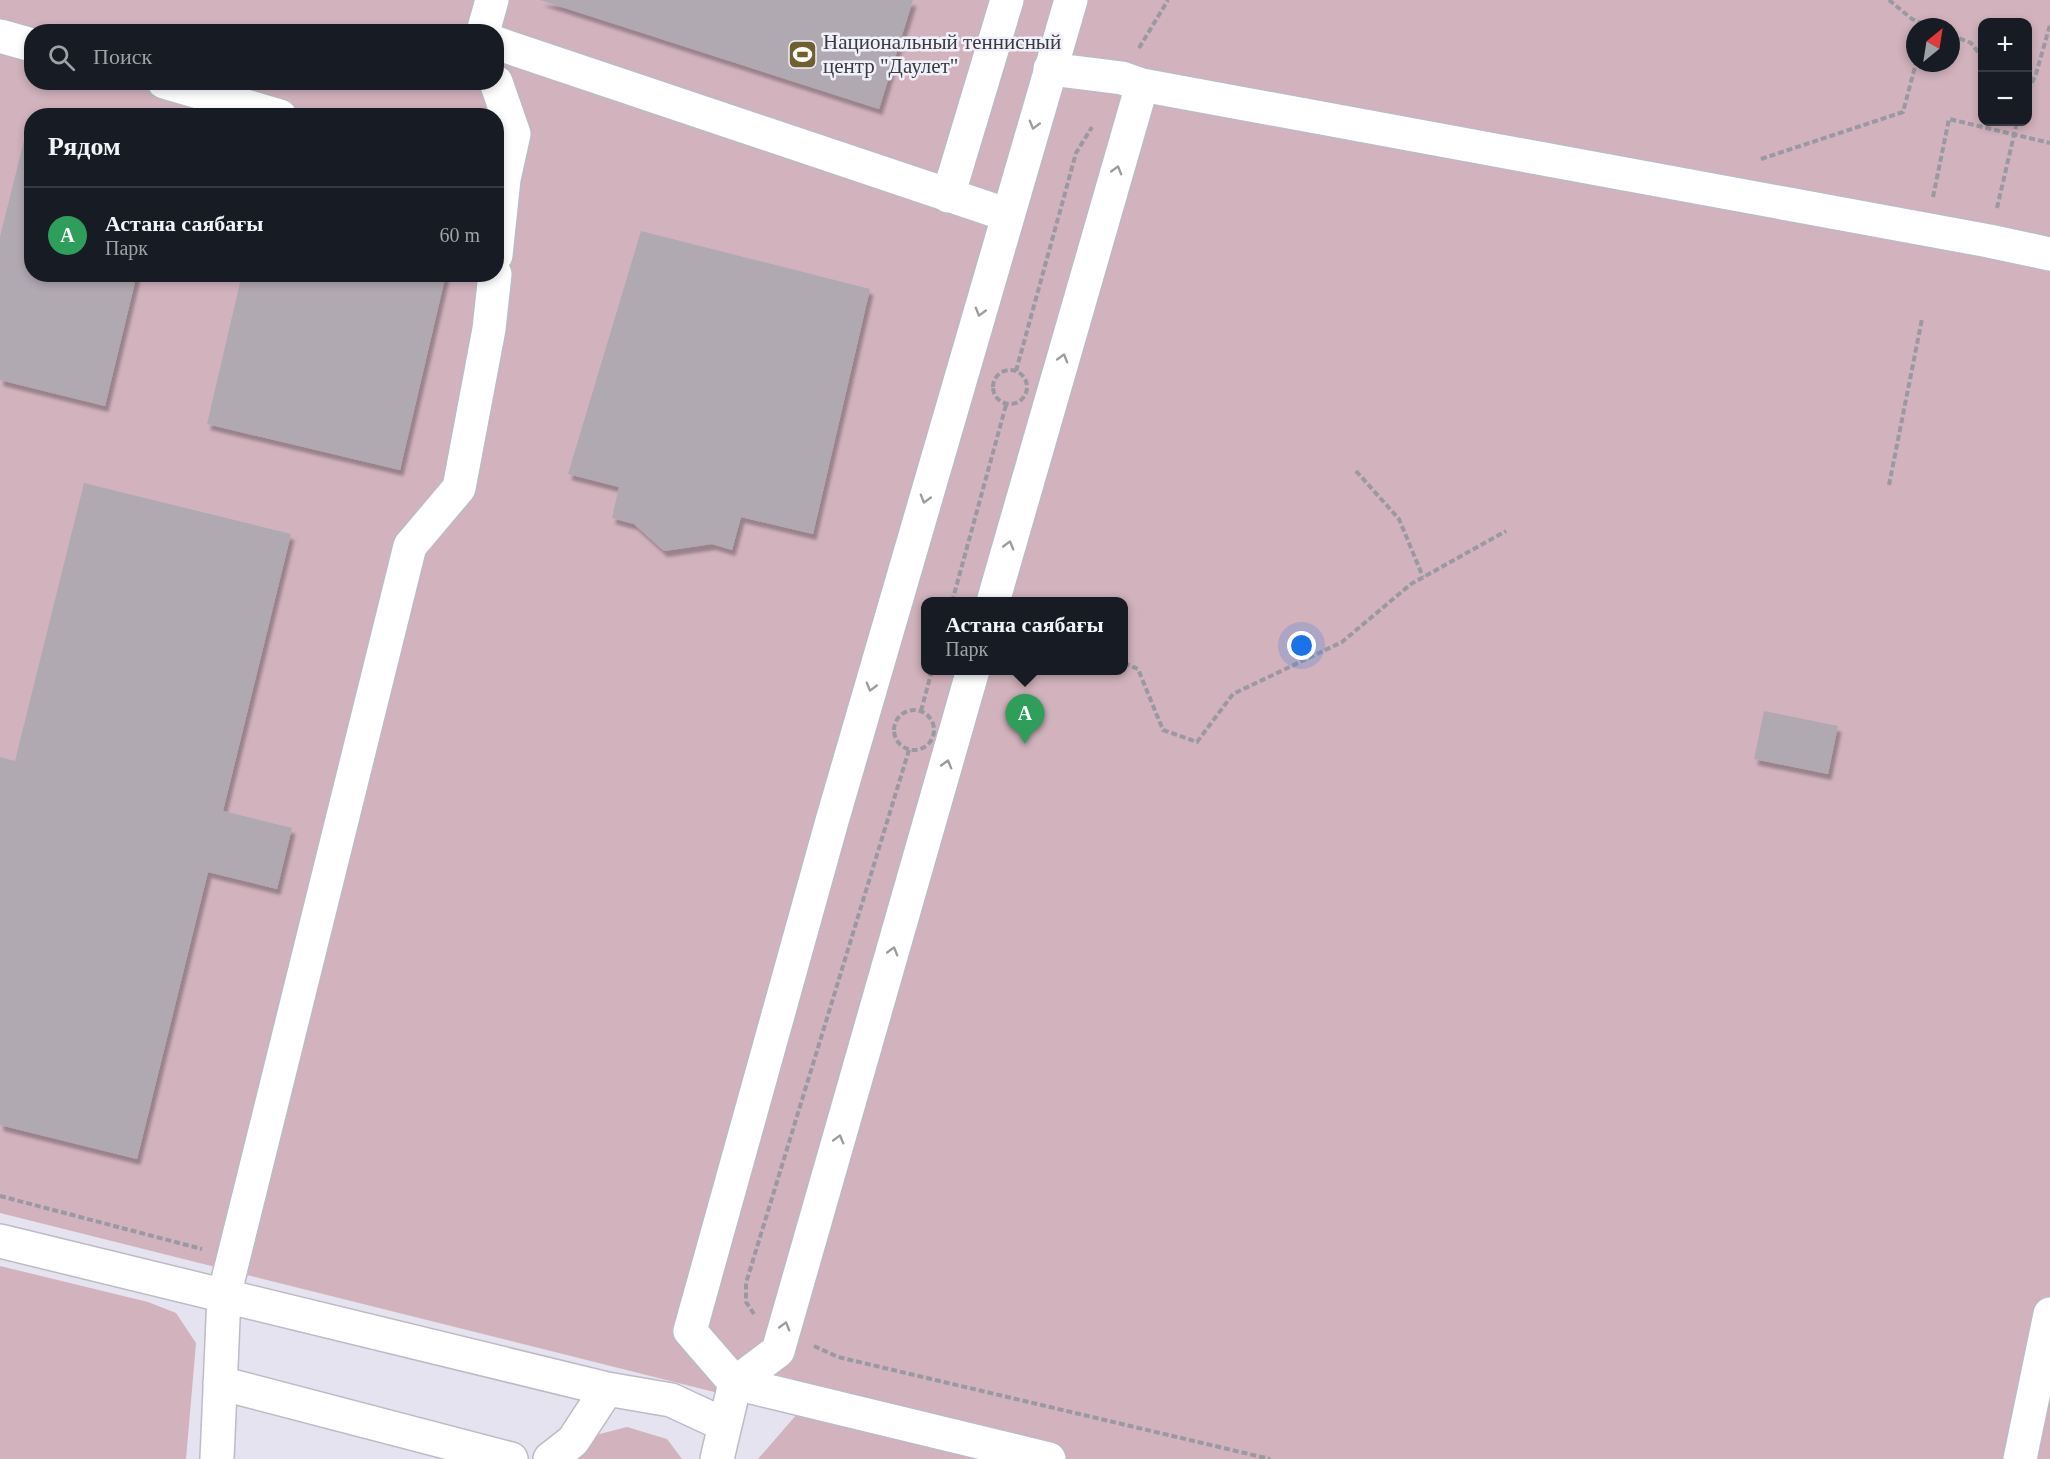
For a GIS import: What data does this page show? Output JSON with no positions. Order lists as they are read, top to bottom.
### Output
{
  "places": {
    "sports": ["Национальный теннисный центр \"Даулет\""]
  },
  "north": "top right",
  "page": {
    "map_buttons": ["+", "−"],
    "search": "Поиск",
    "heading": "Рядом",
    "list": [
      {
        "mark": "A",
        "name": "Астана саябағы",
        "note": "Парк",
        "value": "60 m"
      }
    ],
    "popup": ["Астана саябағы", "Парк"],
    "pins": "A"
  }
}
